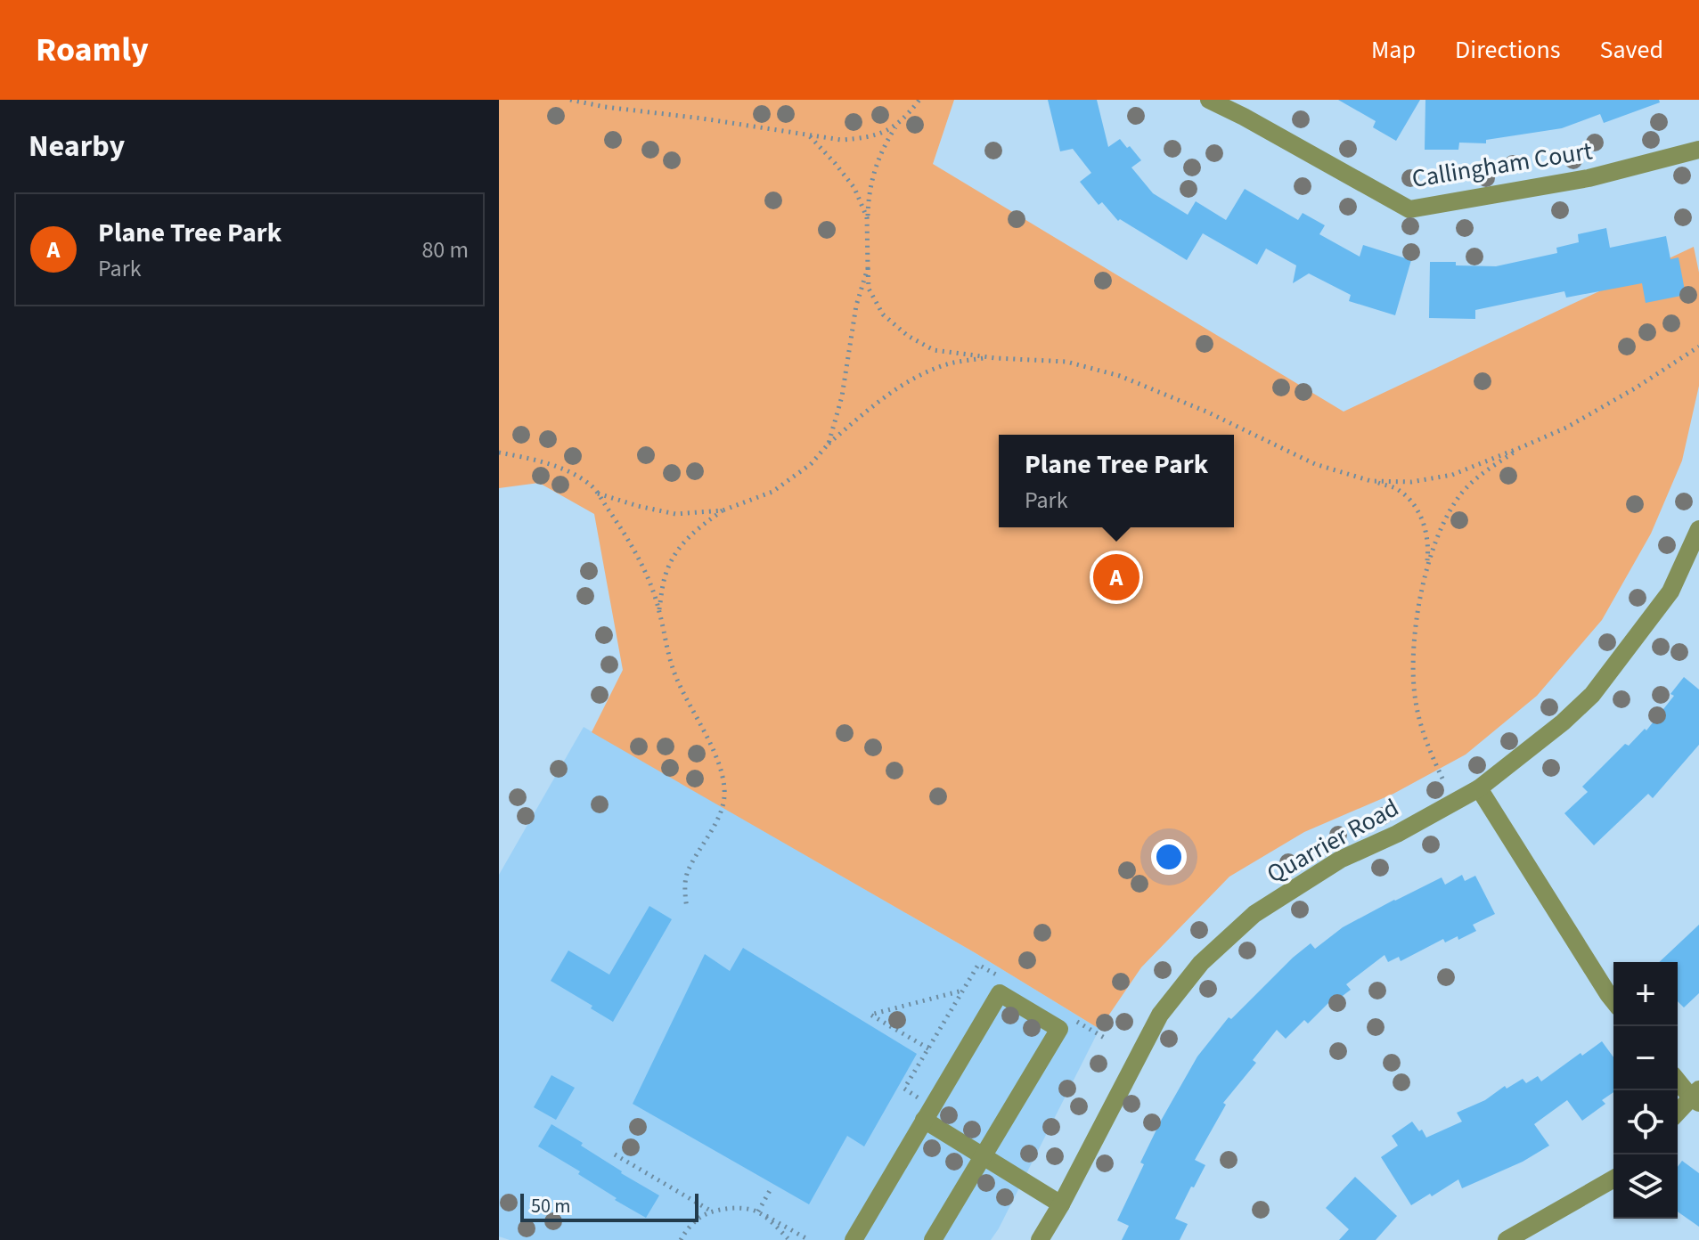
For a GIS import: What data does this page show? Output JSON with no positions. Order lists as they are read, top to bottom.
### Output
{
  "streets": {
    "street": ["Callingham Court", "Quarrier Road"]
  },
  "scale_bar": "50 m",
  "page": {
    "header": "Roamly",
    "nav": ["Map", "Directions", "Saved"],
    "heading": "Nearby",
    "list": [
      {
        "mark": "A",
        "name": "Plane Tree Park",
        "note": "Park",
        "value": "80 m"
      }
    ],
    "popup": ["Plane Tree Park", "Park"],
    "pins": "A",
    "map_buttons": ["+", "−"],
    "scale": "50 m"
  }
}
